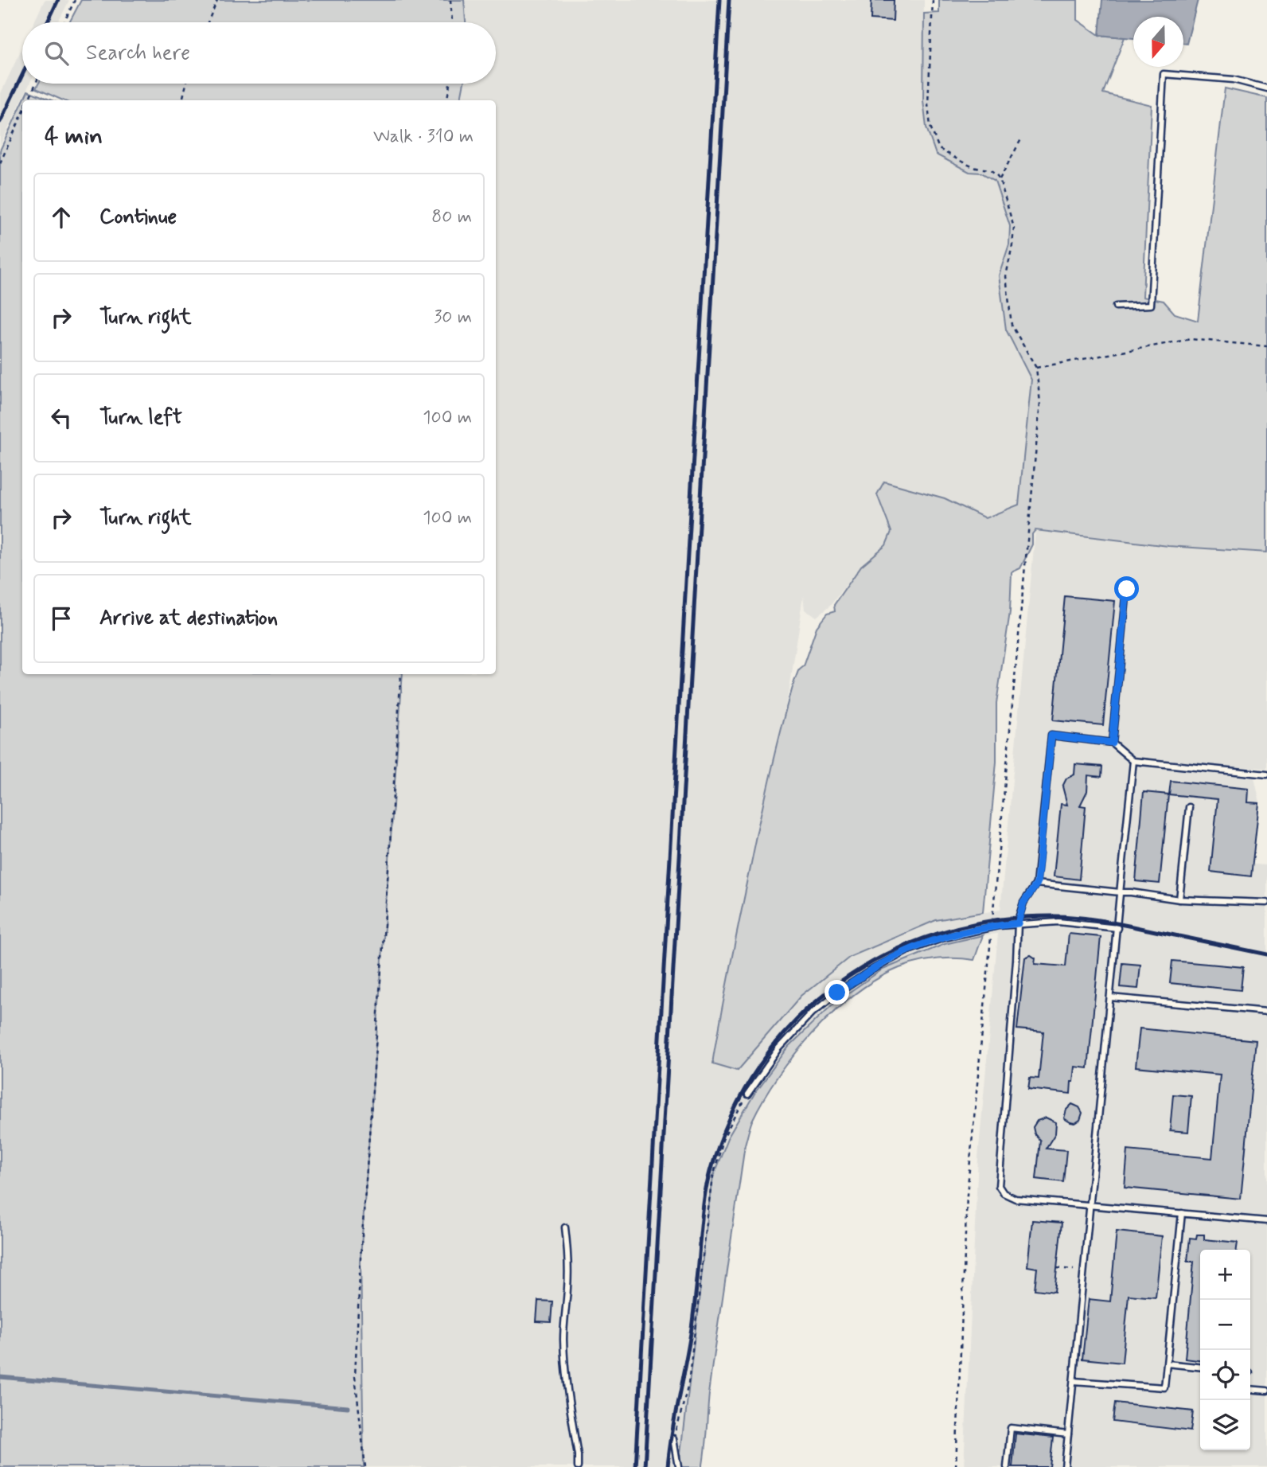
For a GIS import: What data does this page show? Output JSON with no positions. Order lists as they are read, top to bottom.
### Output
{
  "north": "bottom",
  "page": {
    "search": "Search here",
    "heading": ["4 min", "Walk · 310 m"],
    "list": [
      ["Continue", "80 m"],
      ["Turn right", "30 m"],
      ["Turn left", "100 m"],
      ["Turn right", "100 m"],
      "Arrive at destination"
    ],
    "map_buttons": ["+", "−"]
  }
}
